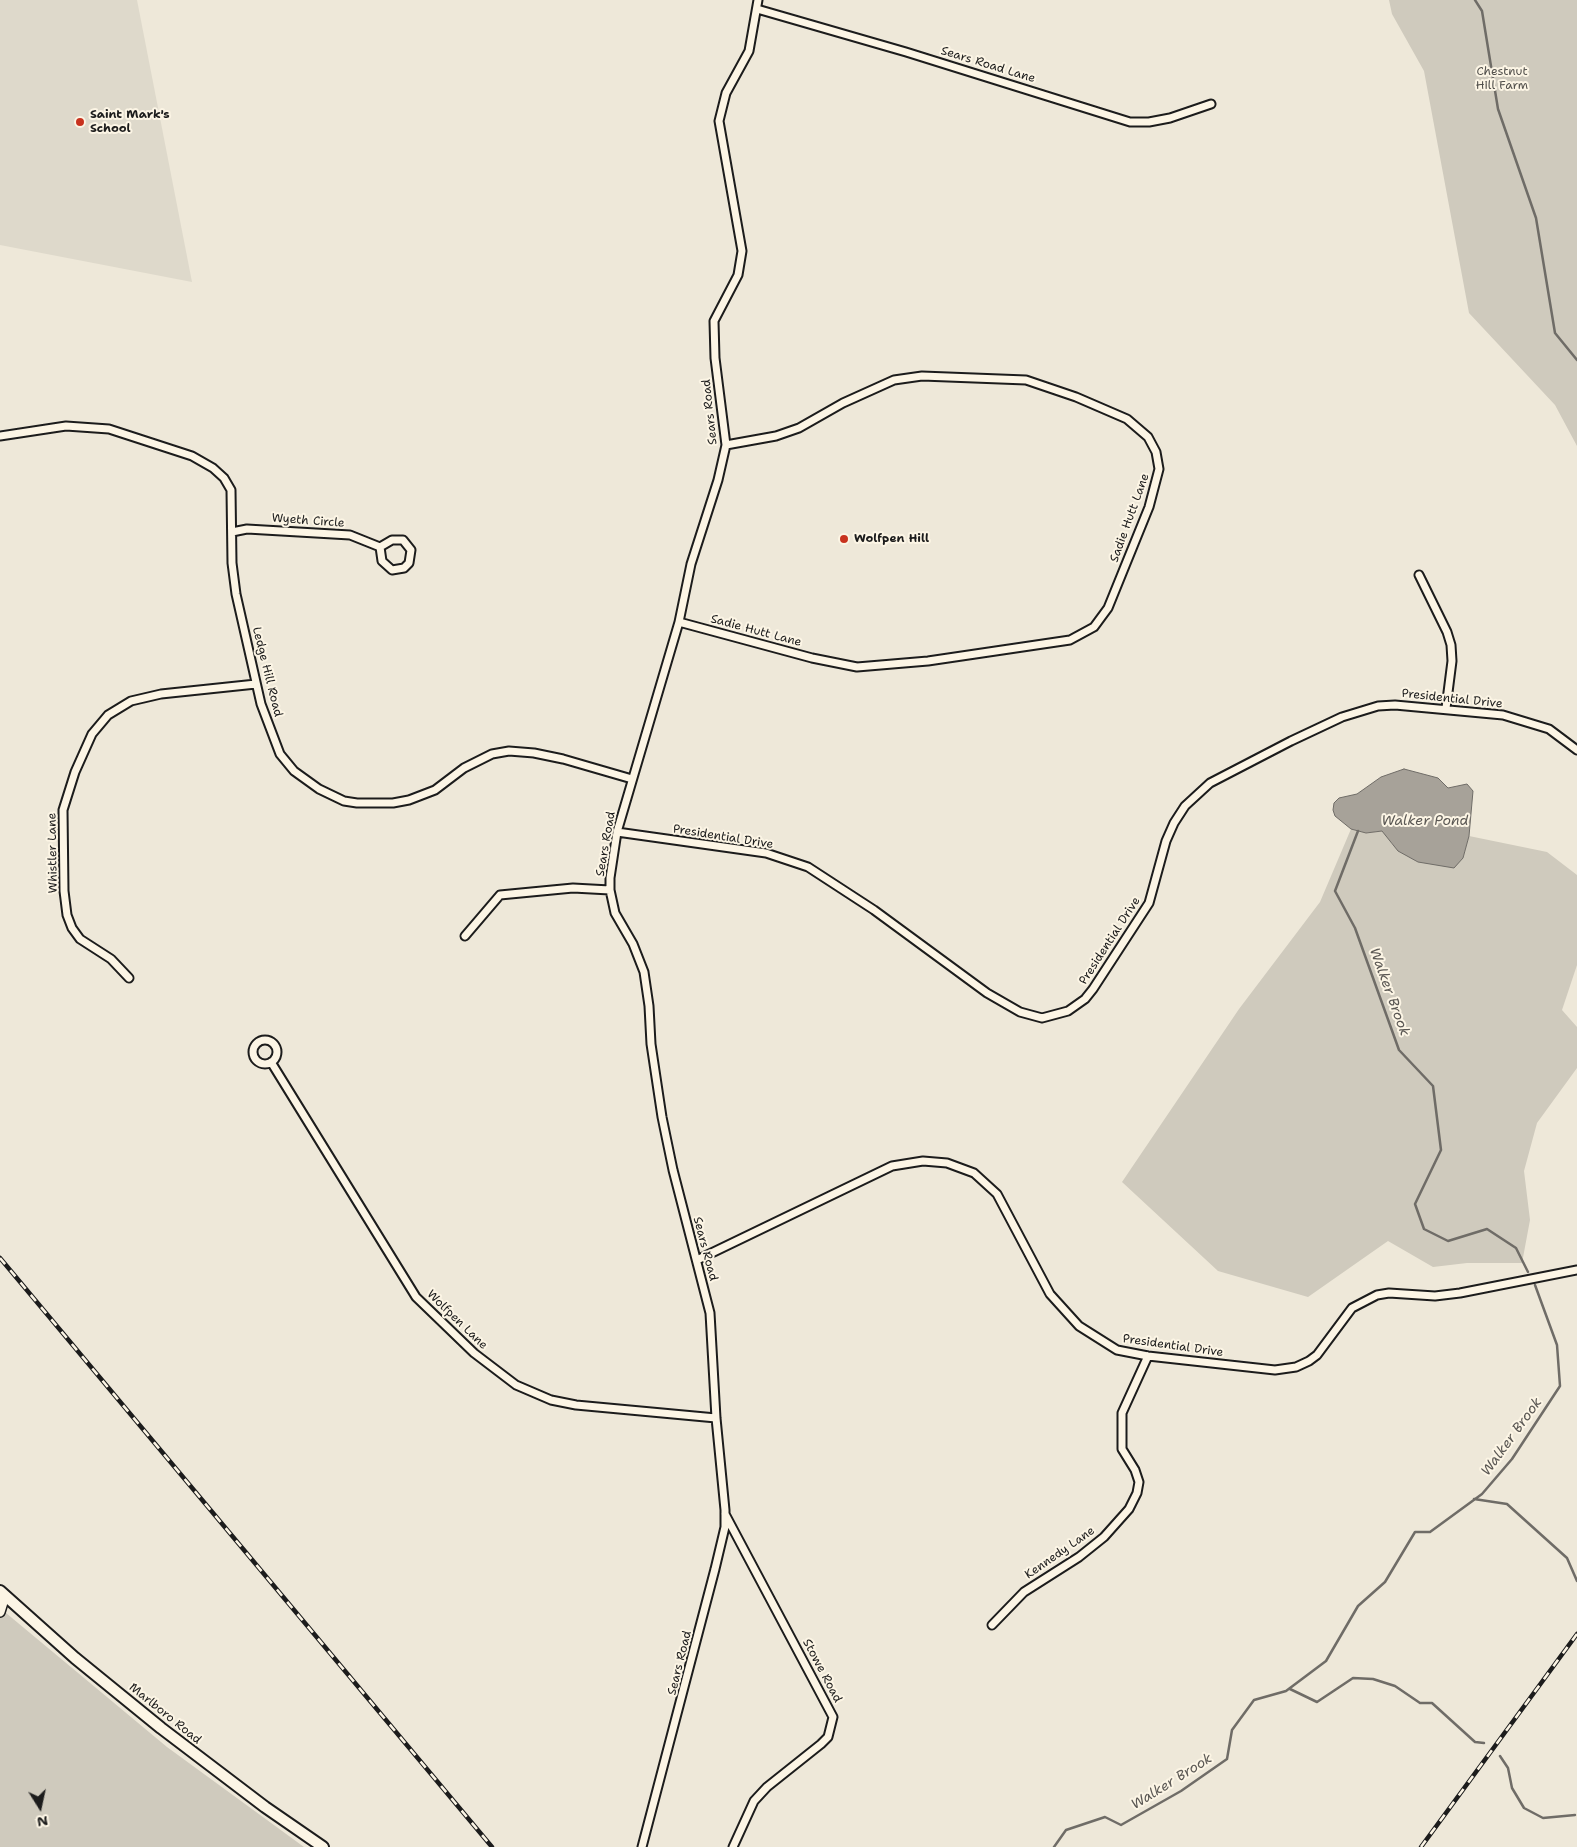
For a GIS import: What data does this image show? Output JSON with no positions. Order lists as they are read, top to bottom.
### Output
{
  "streets": {
    "main road": ["Marlboro Road"],
    "street": [
      "Sears Road Lane",
      "Sears Road",
      "Sadie Hutt Lane",
      "Wyeth Circle",
      "Ledge Hill Road",
      "Presidential Drive",
      "Whistler Lane",
      "Wolfpen Lane",
      "Kennedy Lane",
      "Stowe Road"
    ]
  },
  "crossings": [
    ["Sears Road Lane", "Sears Road"],
    ["Sears Road", "Sadie Hutt Lane"],
    ["Sears Road", "Ledge Hill Road"],
    ["Sears Road", "Presidential Drive"],
    ["Sears Road", "Wolfpen Lane"],
    ["Sears Road", "Stowe Road"],
    ["Wyeth Circle", "Ledge Hill Road"],
    ["Ledge Hill Road", "Whistler Lane"],
    ["Presidential Drive", "Kennedy Lane"]
  ],
  "water": ["Walker Pond", "Walker Brook"],
  "parks": ["Chestnut Hill Farm"],
  "places": ["Saint Mark's School", "Wolfpen Hill"],
  "north": "bottom"
}
